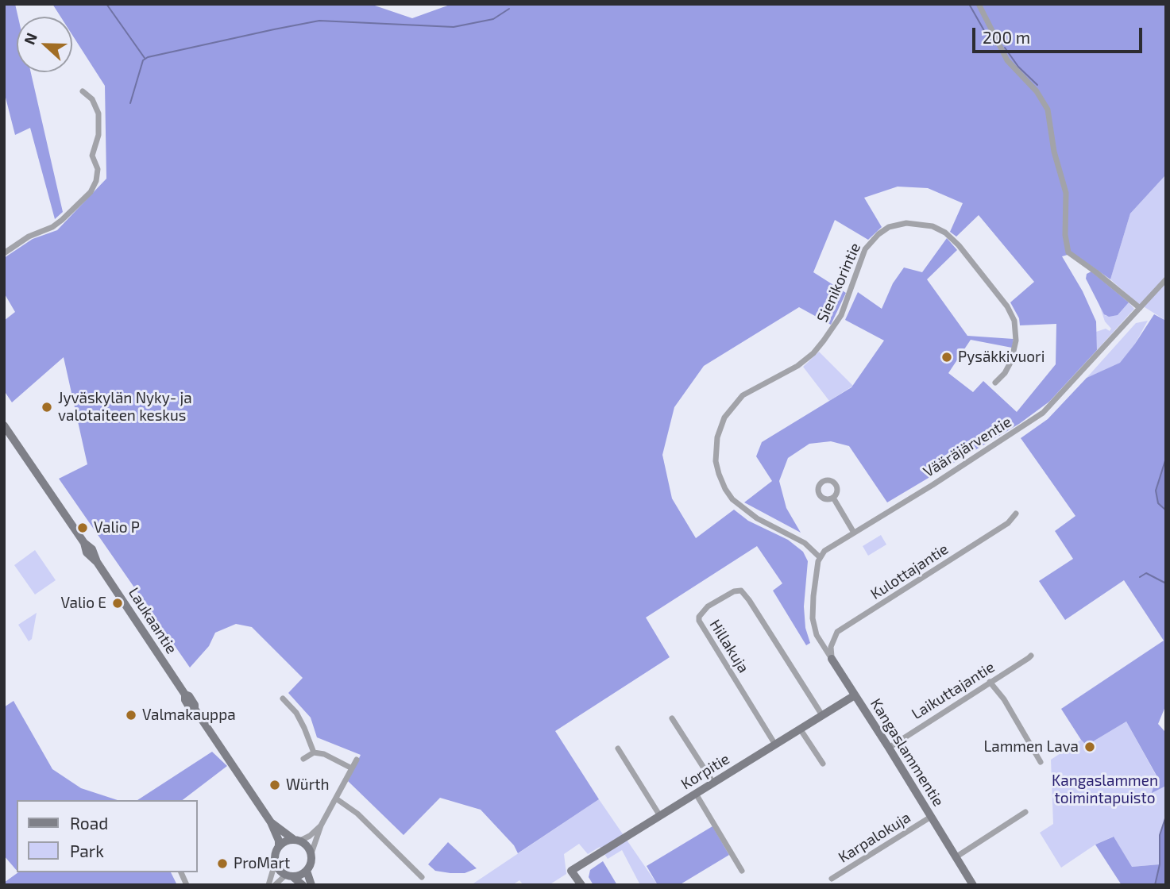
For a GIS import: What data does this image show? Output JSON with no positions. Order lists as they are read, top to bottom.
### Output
{
  "streets": {
    "main road": ["Laukaantie", "Kangaslammentie", "Korpitie"],
    "street": [
      "Sienikorintie",
      "Vääräjärventie",
      "Kulottajantie",
      "Hillakuja",
      "Laikuttajantie",
      "Karpalokuja"
    ]
  },
  "crossings": [
    ["Sienikorintie", "Vääräjärventie"],
    ["Sienikorintie", "Kangaslammentie"],
    ["Vääräjärventie", "Kangaslammentie"],
    ["Kulottajantie", "Kangaslammentie"],
    ["Hillakuja", "Korpitie"],
    ["Laikuttajantie", "Kangaslammentie"],
    ["Kangaslammentie", "Korpitie"],
    ["Kangaslammentie", "Karpalokuja"]
  ],
  "parks": ["Kangaslammen toimintapuisto"],
  "places": [
    "Pysäkkivuori",
    "Jyväskylän Nyky- ja valotaiteen keskus",
    "Valio P",
    "Valio E",
    "Valmakauppa",
    "Lammen Lava",
    "Würth",
    "ProMart"
  ],
  "legend": ["Road", "Park"],
  "scale_bar": "200 m",
  "north": "left"
}
